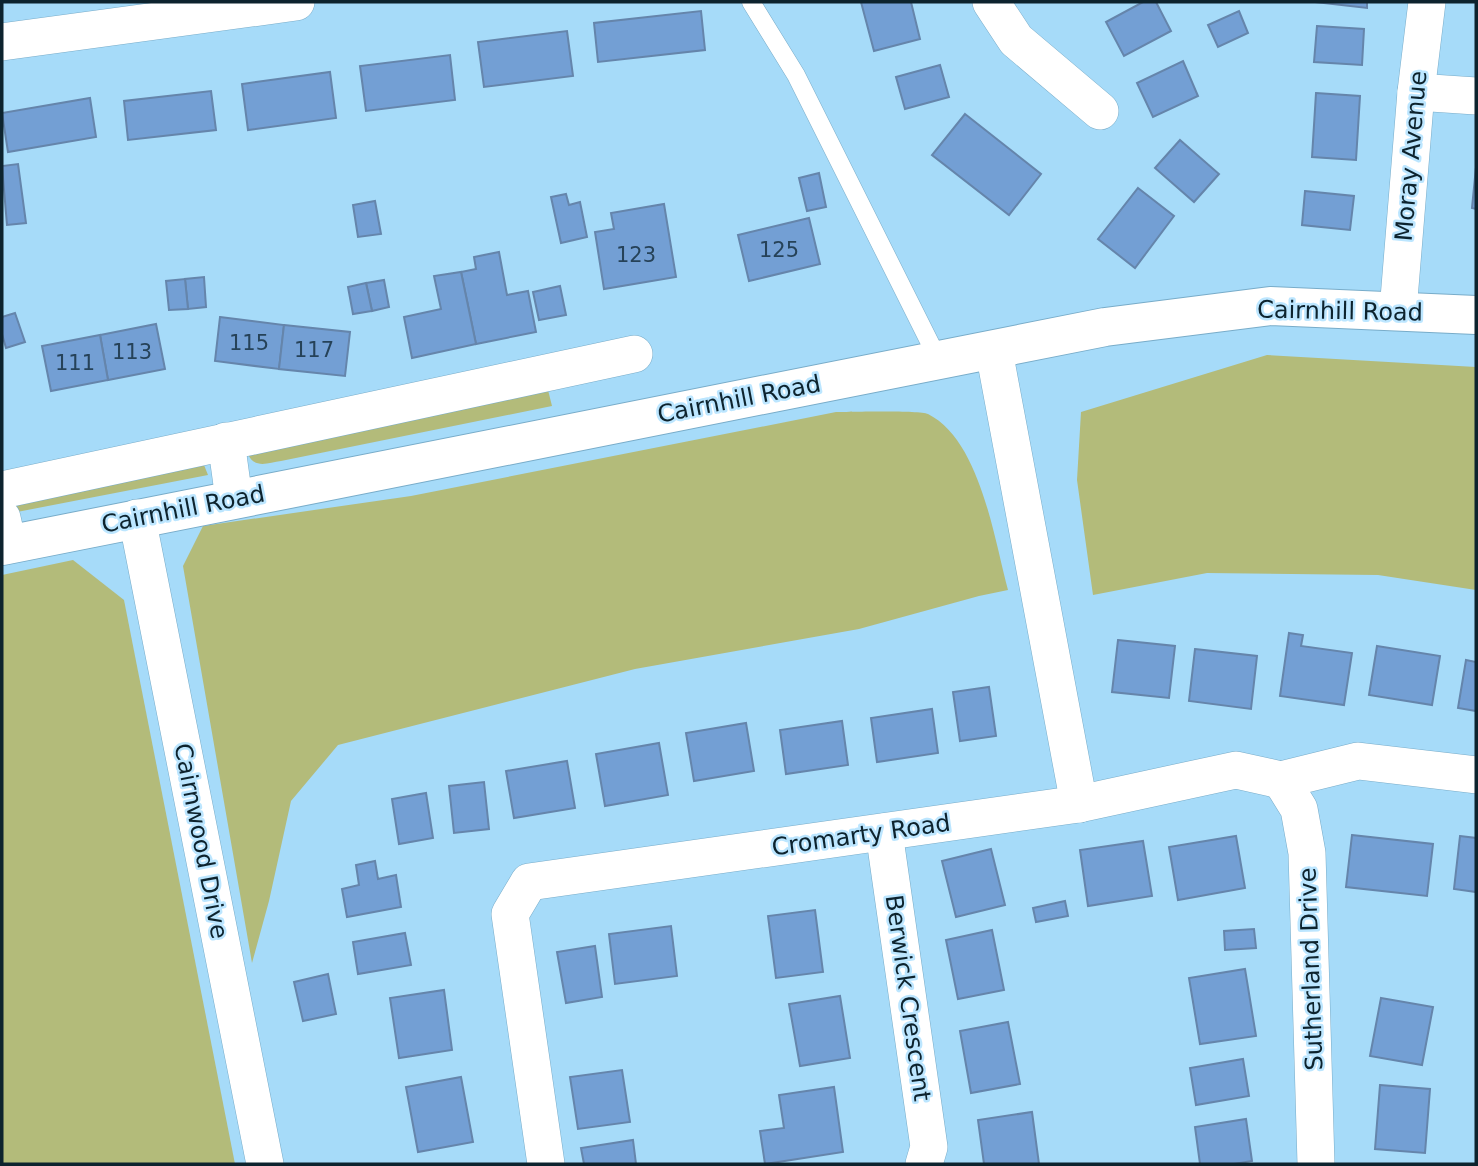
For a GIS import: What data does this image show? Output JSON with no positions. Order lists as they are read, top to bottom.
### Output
{
  "streets": {
    "main road": ["Cairnhill Road"],
    "street": [
      "Moray Avenue",
      "Cromarty Road",
      "Cairnwood Drive",
      "Sutherland Drive",
      "Berwick Crescent"
    ]
  },
  "crossings": [
    ["Moray Avenue", "Cairnhill Road"],
    ["Cairnhill Road", "Cairnwood Drive"],
    ["Cromarty Road", "Sutherland Drive"],
    ["Cromarty Road", "Berwick Crescent"]
  ],
  "house_numbers": [
    "125",
    "123",
    "115",
    "117",
    "113",
    "111"
  ]
}
